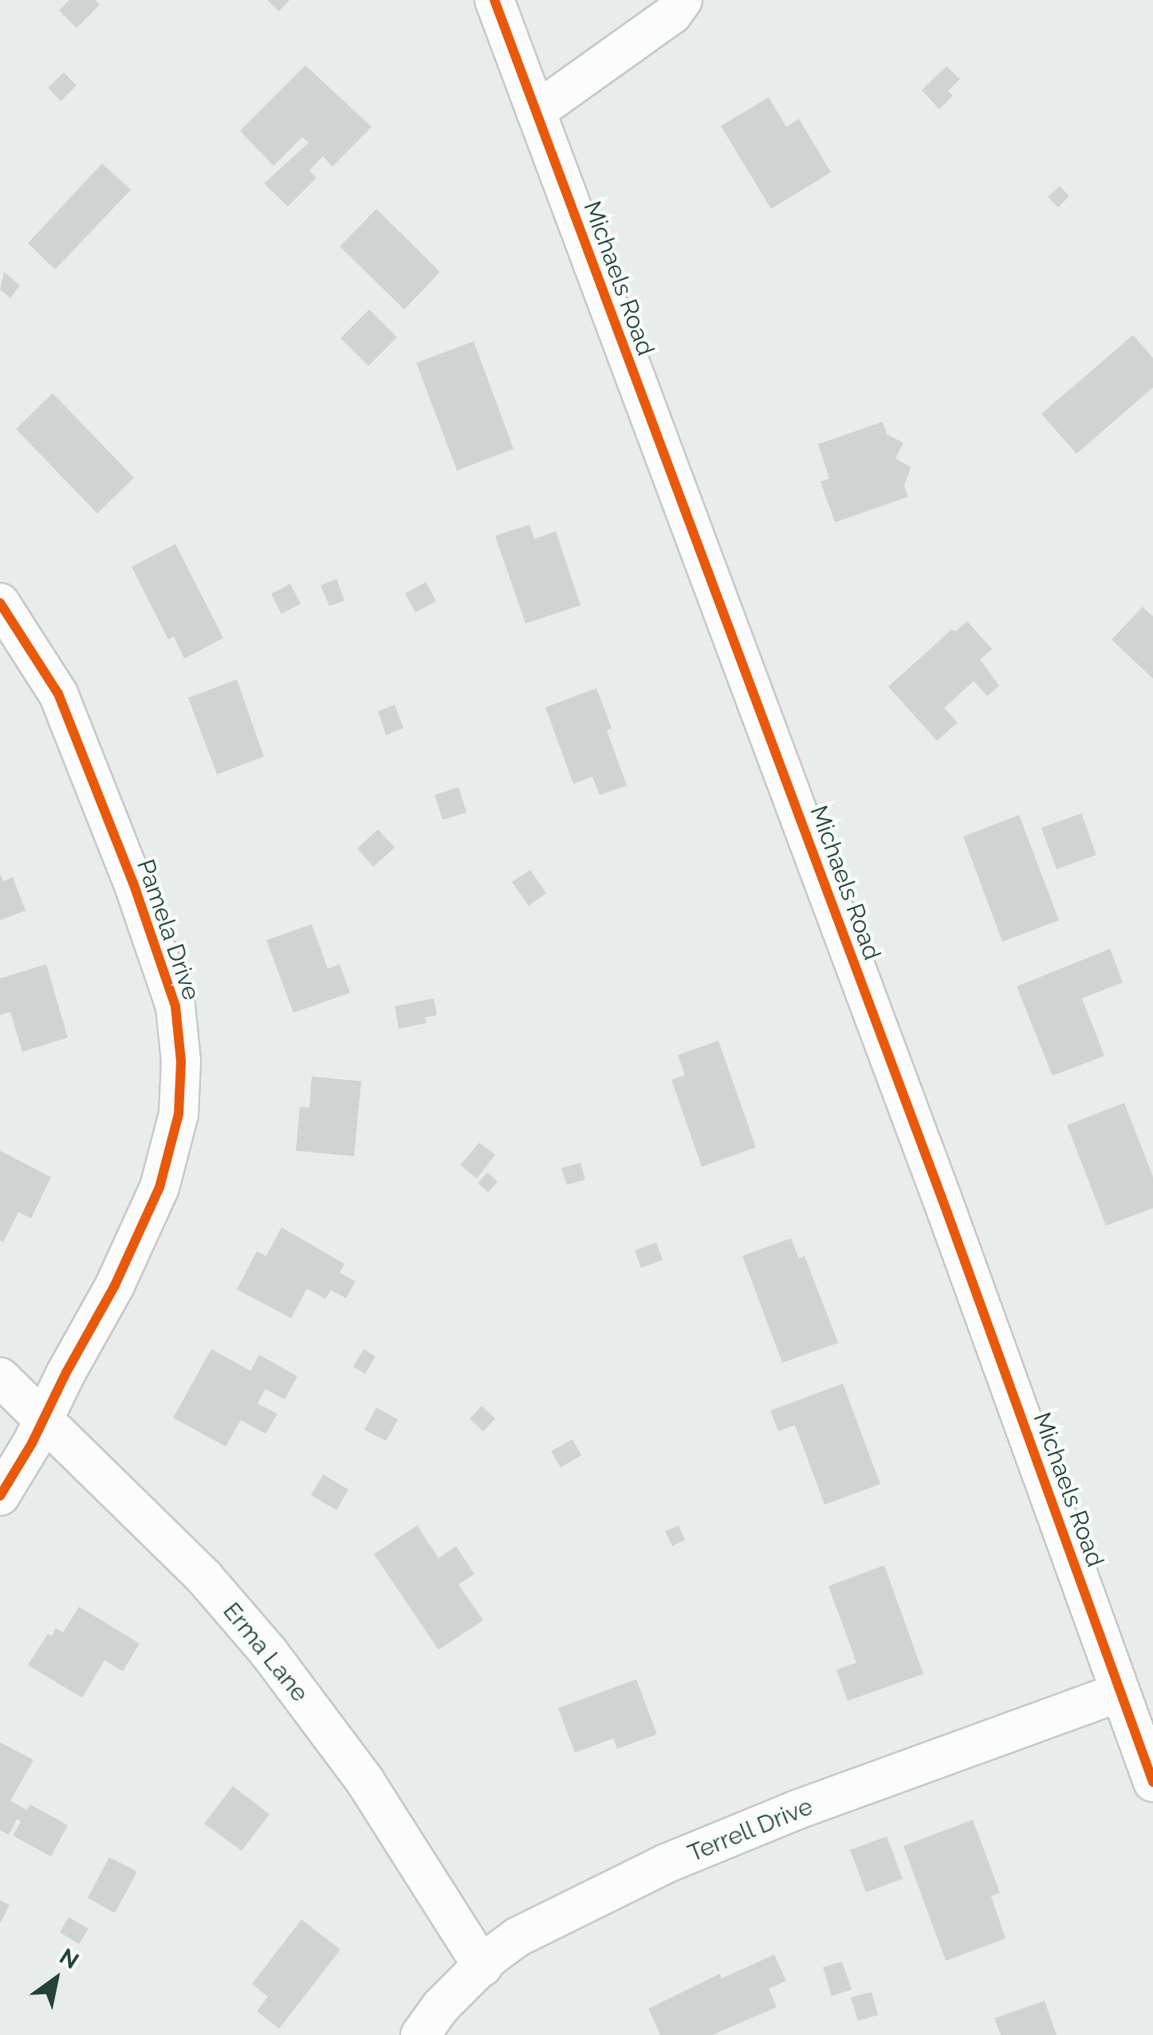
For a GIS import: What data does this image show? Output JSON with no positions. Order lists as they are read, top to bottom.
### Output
{
  "streets": {
    "street": [
      "Michaels Road",
      "Pamela Drive",
      "Erma Lane",
      "Terrell Drive"
    ]
  },
  "crossings": [
    ["Michaels Road", "Terrell Drive"],
    ["Pamela Drive", "Erma Lane"],
    ["Erma Lane", "Terrell Drive"]
  ],
  "north": "top right"
}
